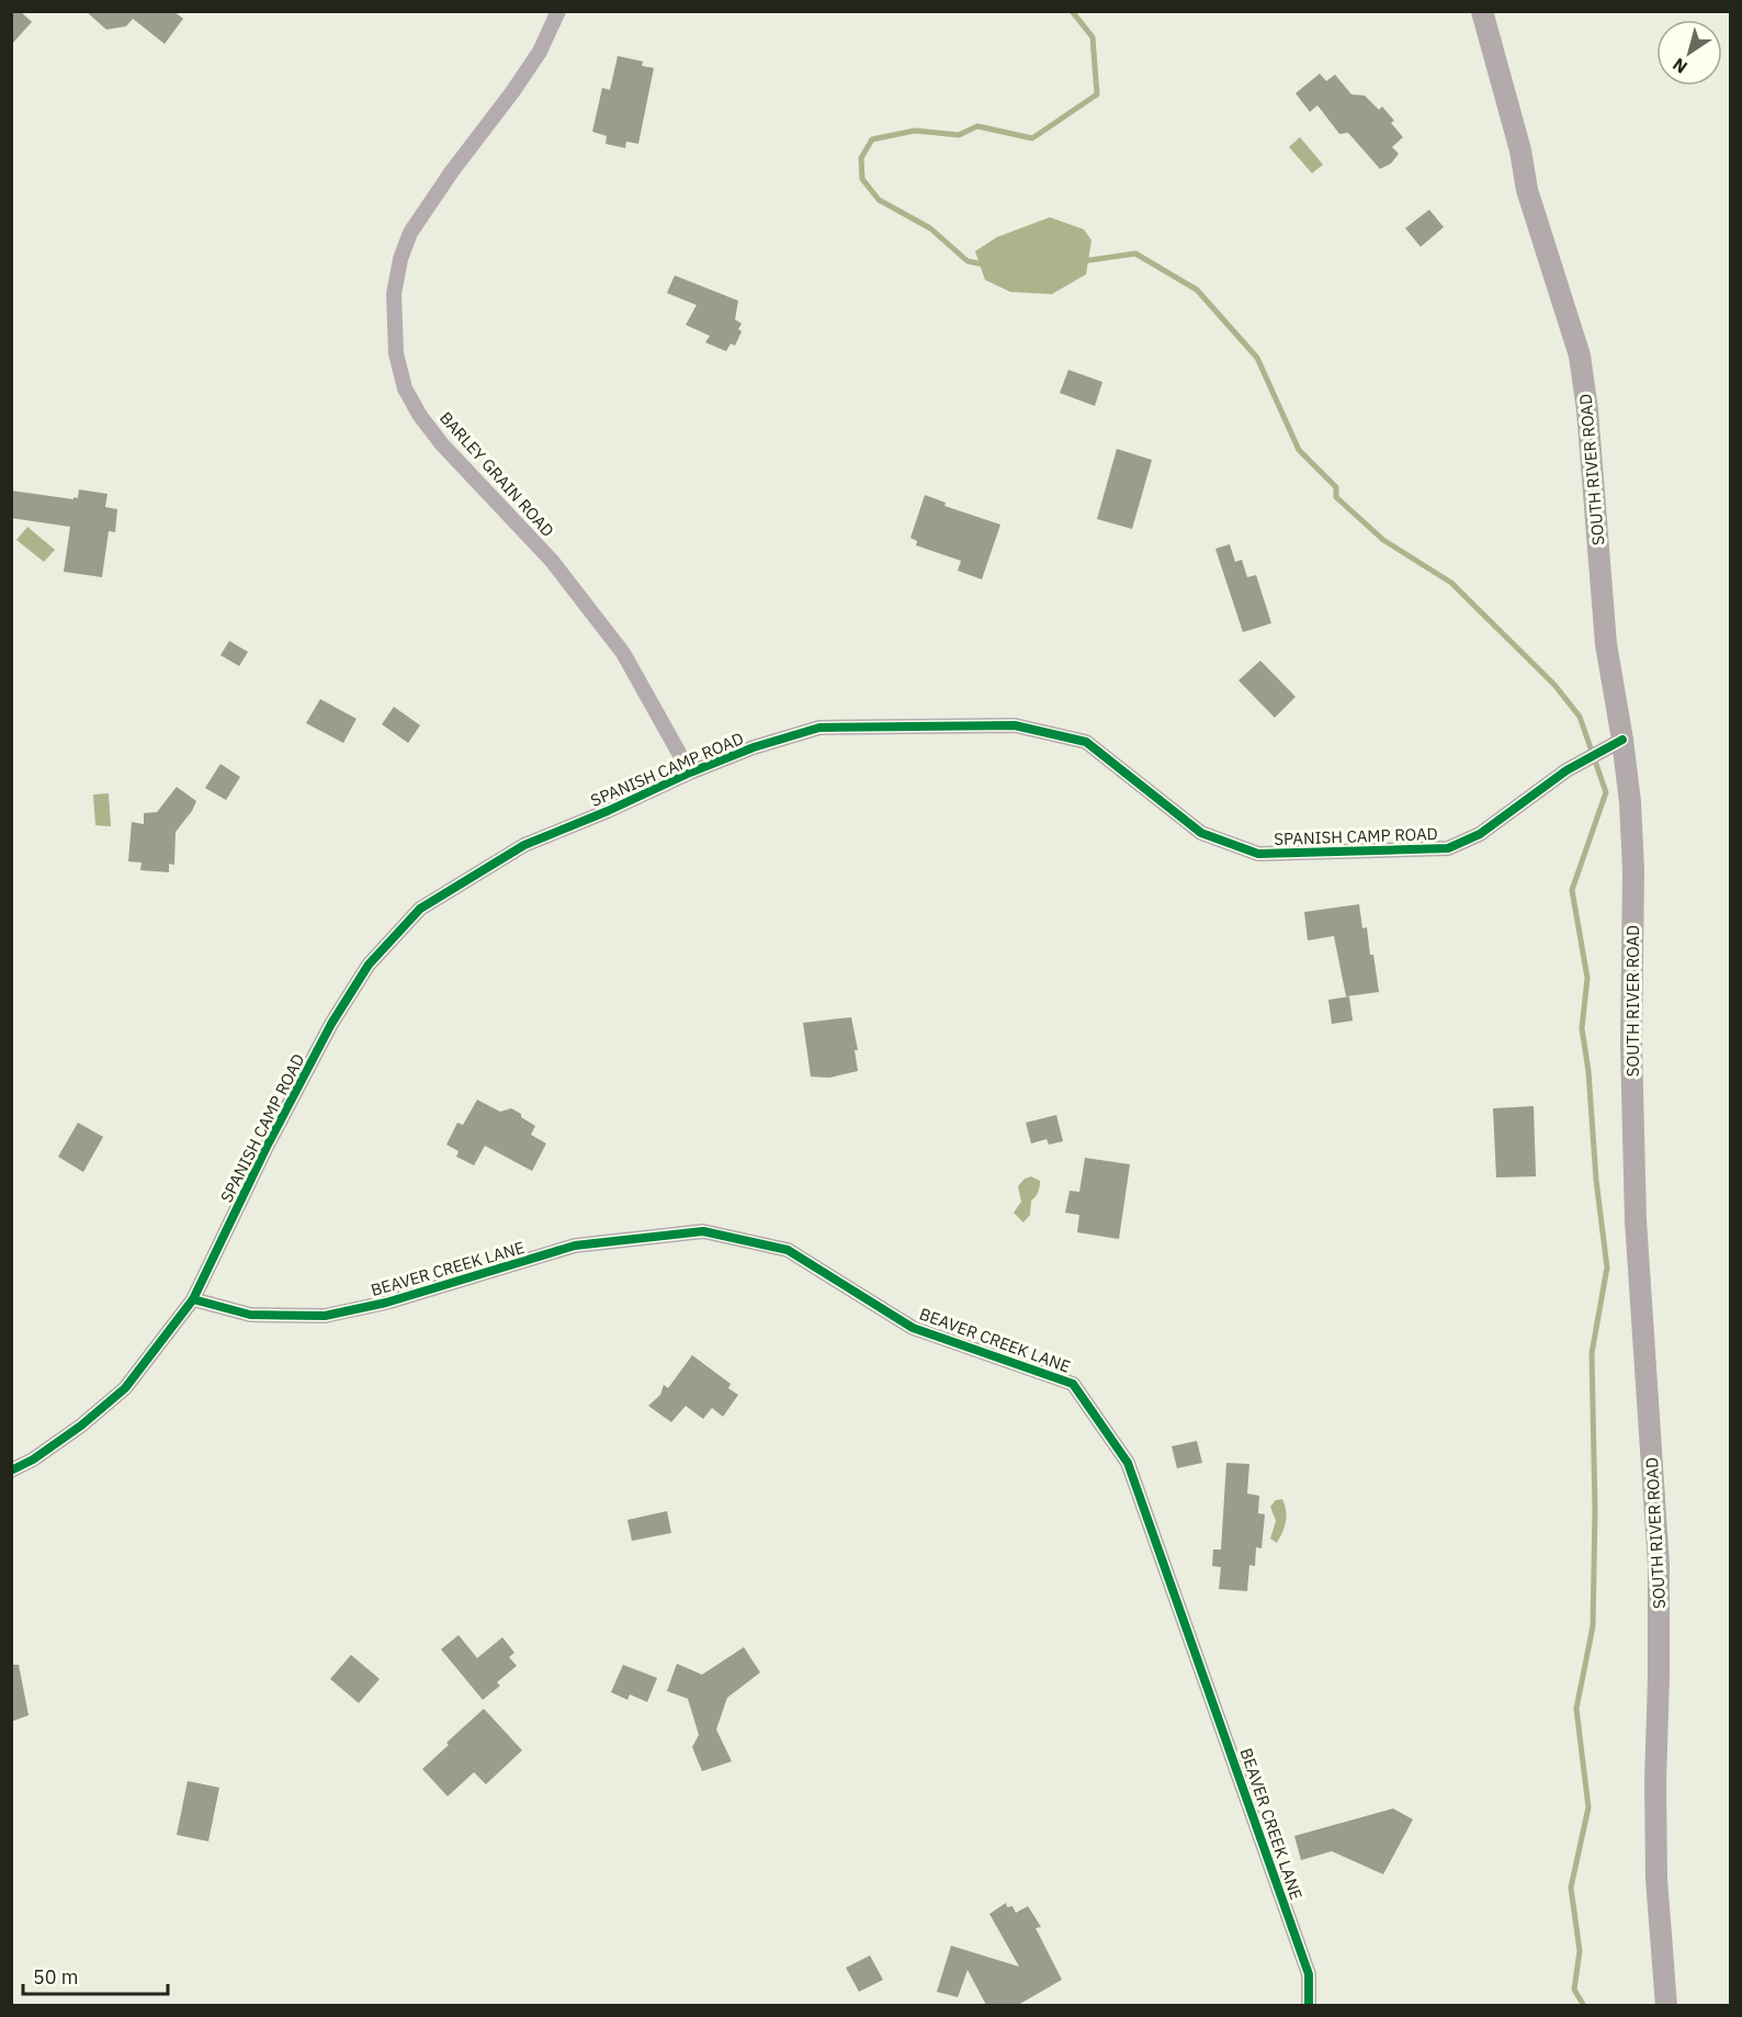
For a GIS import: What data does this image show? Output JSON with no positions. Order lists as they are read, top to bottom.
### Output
{
  "streets": {
    "main road": ["SOUTH RIVER ROAD"],
    "street": ["BARLEY GRAIN ROAD", "SPANISH CAMP ROAD", "BEAVER CREEK LANE"]
  },
  "crossings": [
    ["SOUTH RIVER ROAD", "SPANISH CAMP ROAD"],
    ["BARLEY GRAIN ROAD", "SPANISH CAMP ROAD"],
    ["SPANISH CAMP ROAD", "BEAVER CREEK LANE"]
  ],
  "scale_bar": "50 m",
  "north": "bottom left"
}
